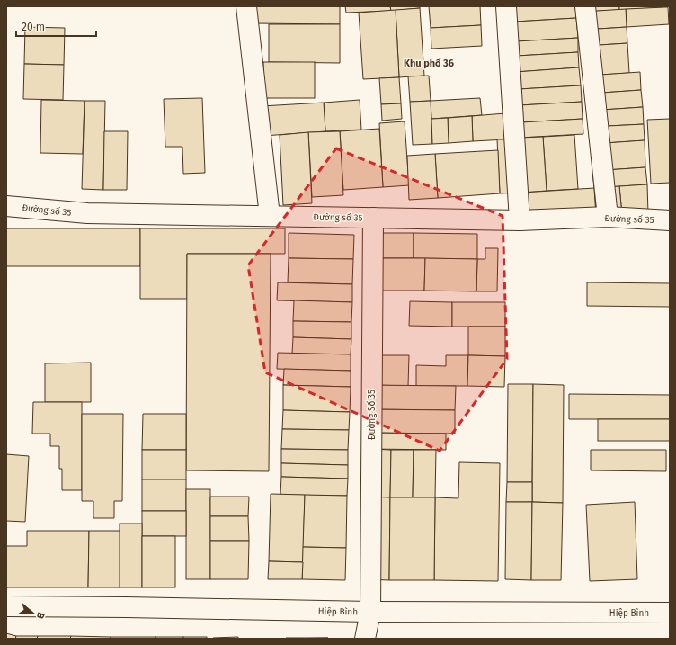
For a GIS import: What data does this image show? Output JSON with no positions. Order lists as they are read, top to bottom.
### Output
{
  "streets": {
    "street": ["Đường số 35", "Đường Số 35", "Hiệp Bình"]
  },
  "crossings": [
    ["Đường số 35", "Đường Số 35"],
    ["Đường Số 35", "Hiệp Bình"]
  ],
  "districts": ["Khu phố 36"],
  "scale_bar": "20 m",
  "north": "right"
}
